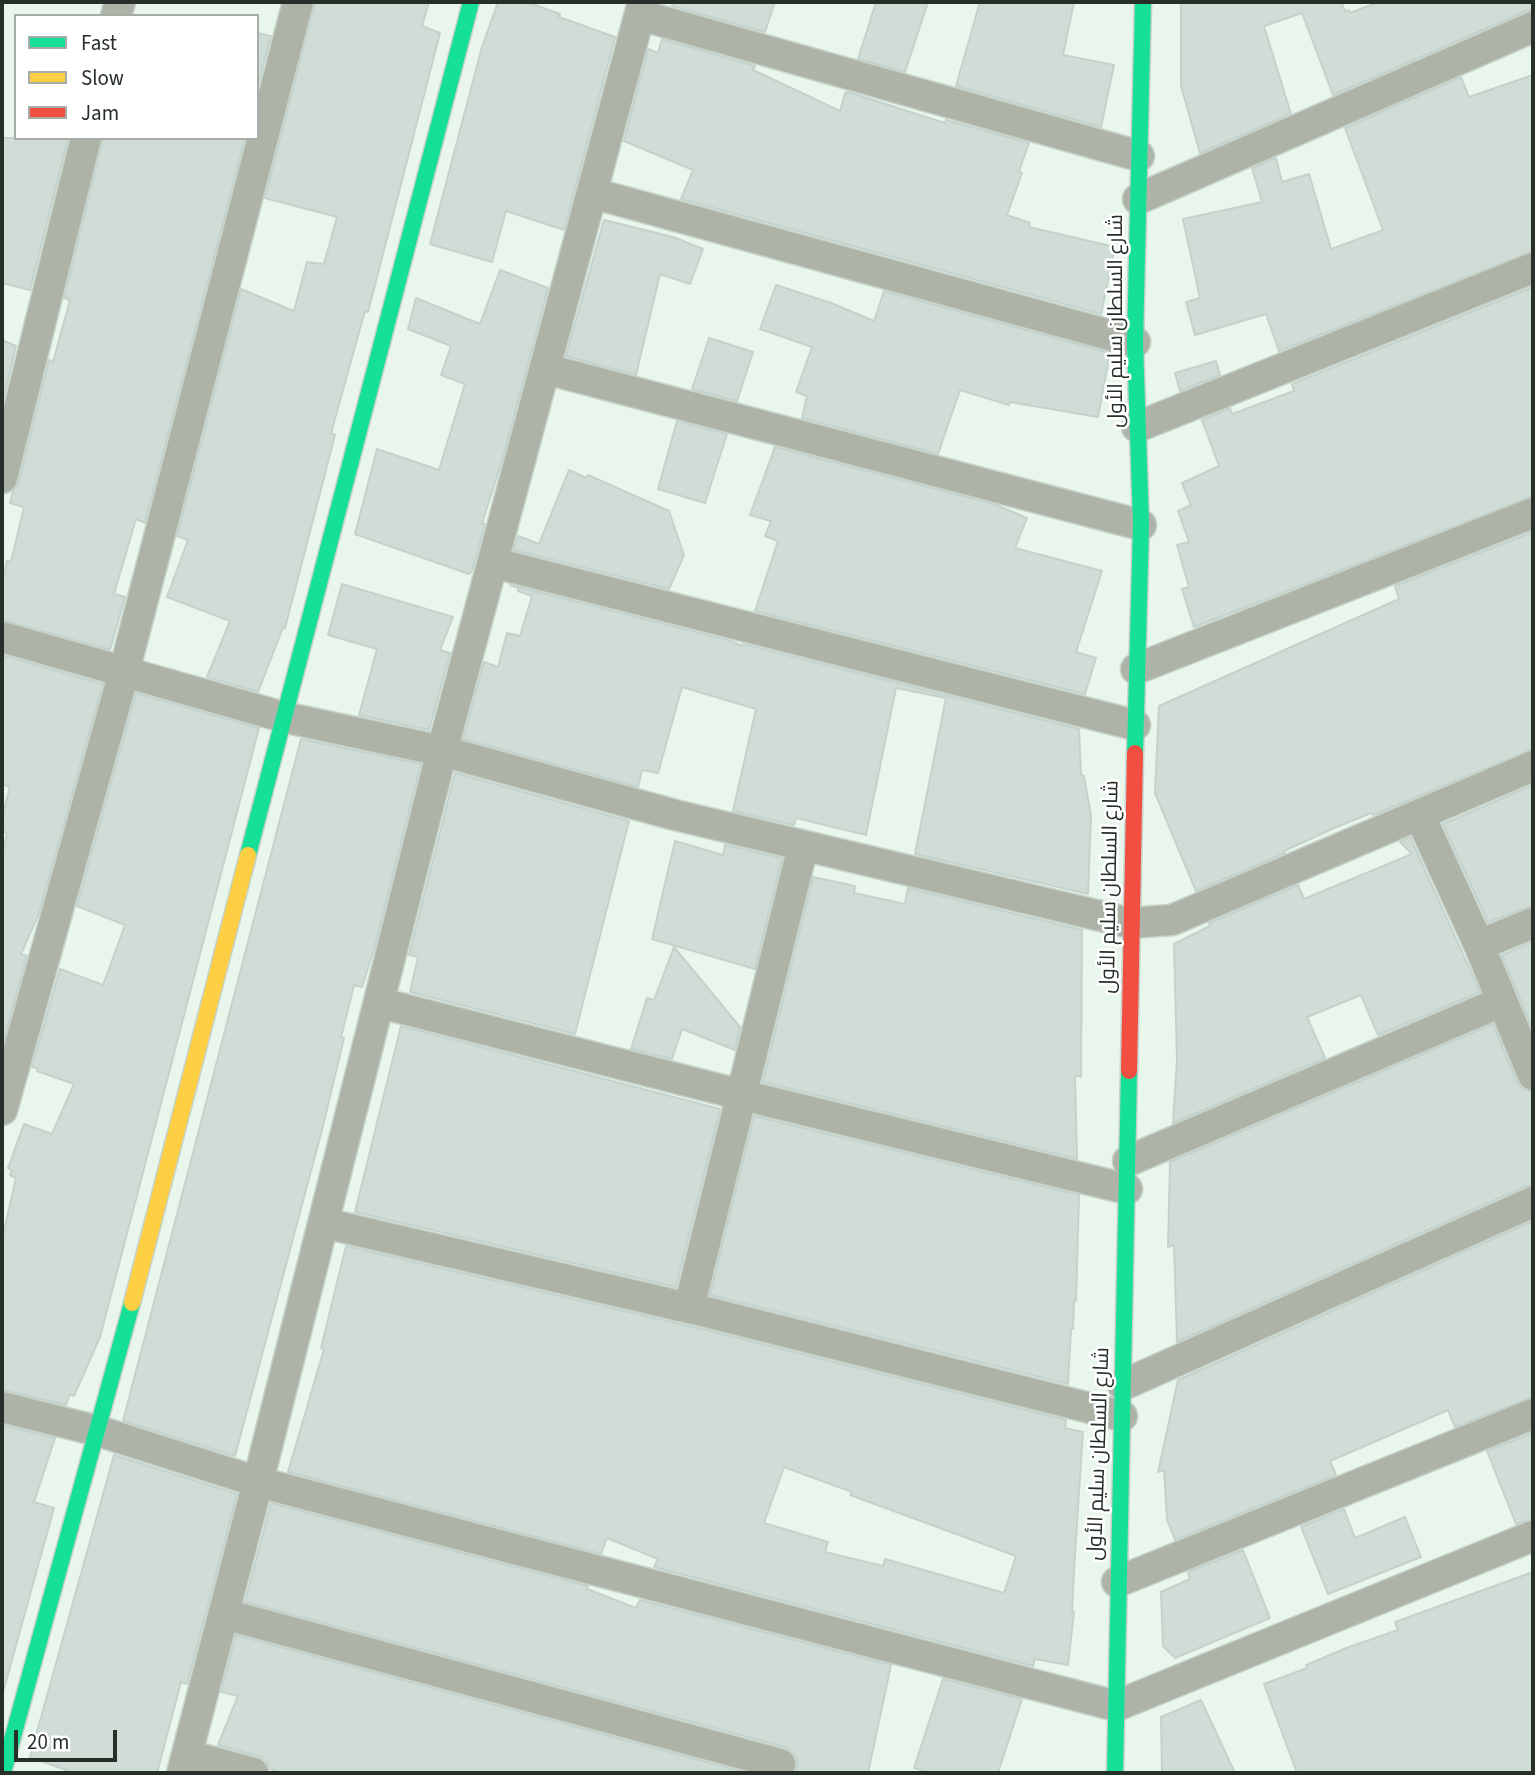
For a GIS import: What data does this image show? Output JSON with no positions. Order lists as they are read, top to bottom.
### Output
{
  "streets": {
    "street": ["شارع السلطان سليم الأول"]
  },
  "legend": ["Fast", "Slow", "Jam"],
  "scale_bar": "20 m"
}
